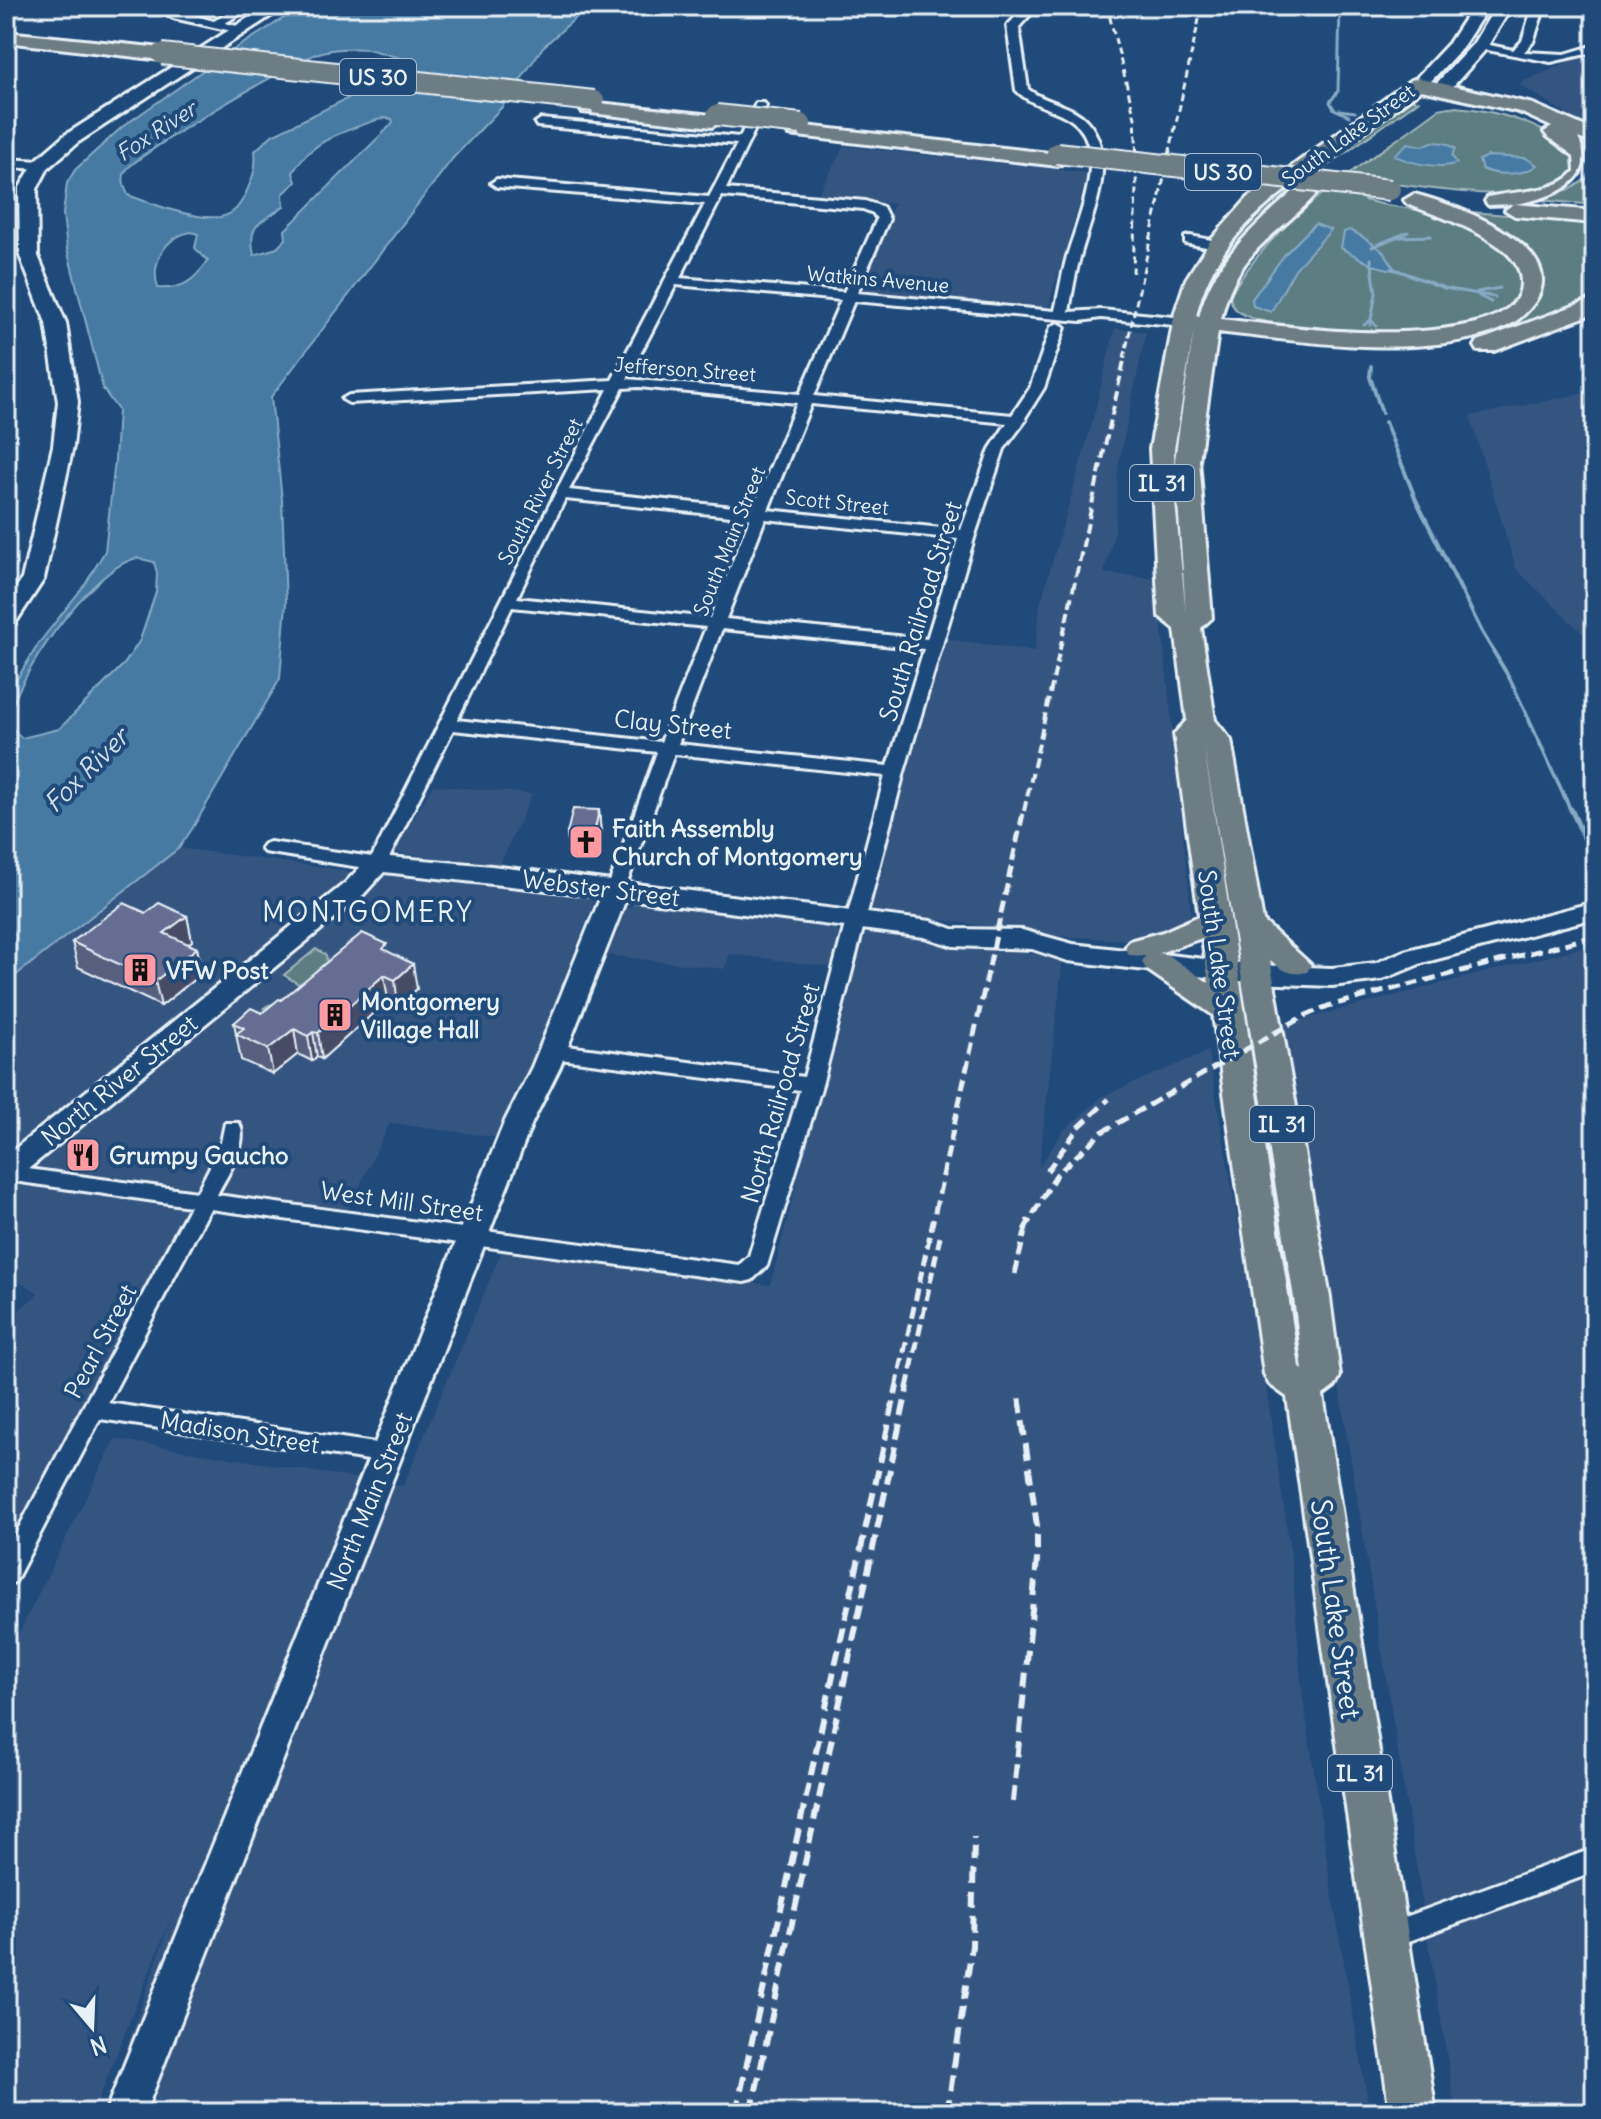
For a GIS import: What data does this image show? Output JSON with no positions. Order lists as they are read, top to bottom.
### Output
{
  "streets": {
    "main road": ["US 30", "South Lake Street", "IL 31"],
    "street": [
      "Watkins Avenue",
      "Jefferson Street",
      "South River Street",
      "Scott Street",
      "South Main Street",
      "South Railroad Street",
      "Clay Street",
      "Webster Street",
      "North River Street",
      "North Railroad Street",
      "West Mill Street",
      "Pearl Street",
      "Madison Street",
      "North Main Street"
    ]
  },
  "crossings": [
    ["South Lake Street", "Watkins Avenue"],
    ["South Lake Street", "IL 31"],
    ["South Lake Street", "Webster Street"],
    ["Watkins Avenue", "South River Street"],
    ["Watkins Avenue", "South Main Street"],
    ["Watkins Avenue", "South Railroad Street"],
    ["Jefferson Street", "South River Street"],
    ["Jefferson Street", "South Main Street"],
    ["Jefferson Street", "South Railroad Street"],
    ["South River Street", "Scott Street"],
    ["South River Street", "South Main Street"],
    ["South River Street", "Clay Street"],
    ["South River Street", "Webster Street"],
    ["South River Street", "North River Street"],
    ["Scott Street", "South Main Street"],
    ["Scott Street", "South Railroad Street"],
    ["South Main Street", "Clay Street"],
    ["South Main Street", "Webster Street"],
    ["South Main Street", "North Main Street"],
    ["South Railroad Street", "Clay Street"],
    ["South Railroad Street", "Webster Street"],
    ["South Railroad Street", "North Railroad Street"],
    ["Webster Street", "North River Street"],
    ["Webster Street", "North Railroad Street"],
    ["Webster Street", "North Main Street"],
    ["North River Street", "West Mill Street"],
    ["North Railroad Street", "West Mill Street"],
    ["West Mill Street", "Pearl Street"],
    ["West Mill Street", "North Main Street"],
    ["Pearl Street", "Madison Street"],
    ["Madison Street", "North Main Street"]
  ],
  "districts": ["MONTGOMERY"],
  "water": ["Fox River"],
  "places": {
    "church": ["Faith Assembly Church of Montgomery"],
    "building": ["VFW Post", "Montgomery Village Hall"],
    "restaurant": ["Grumpy Gaucho"]
  },
  "north": "bottom"
}
